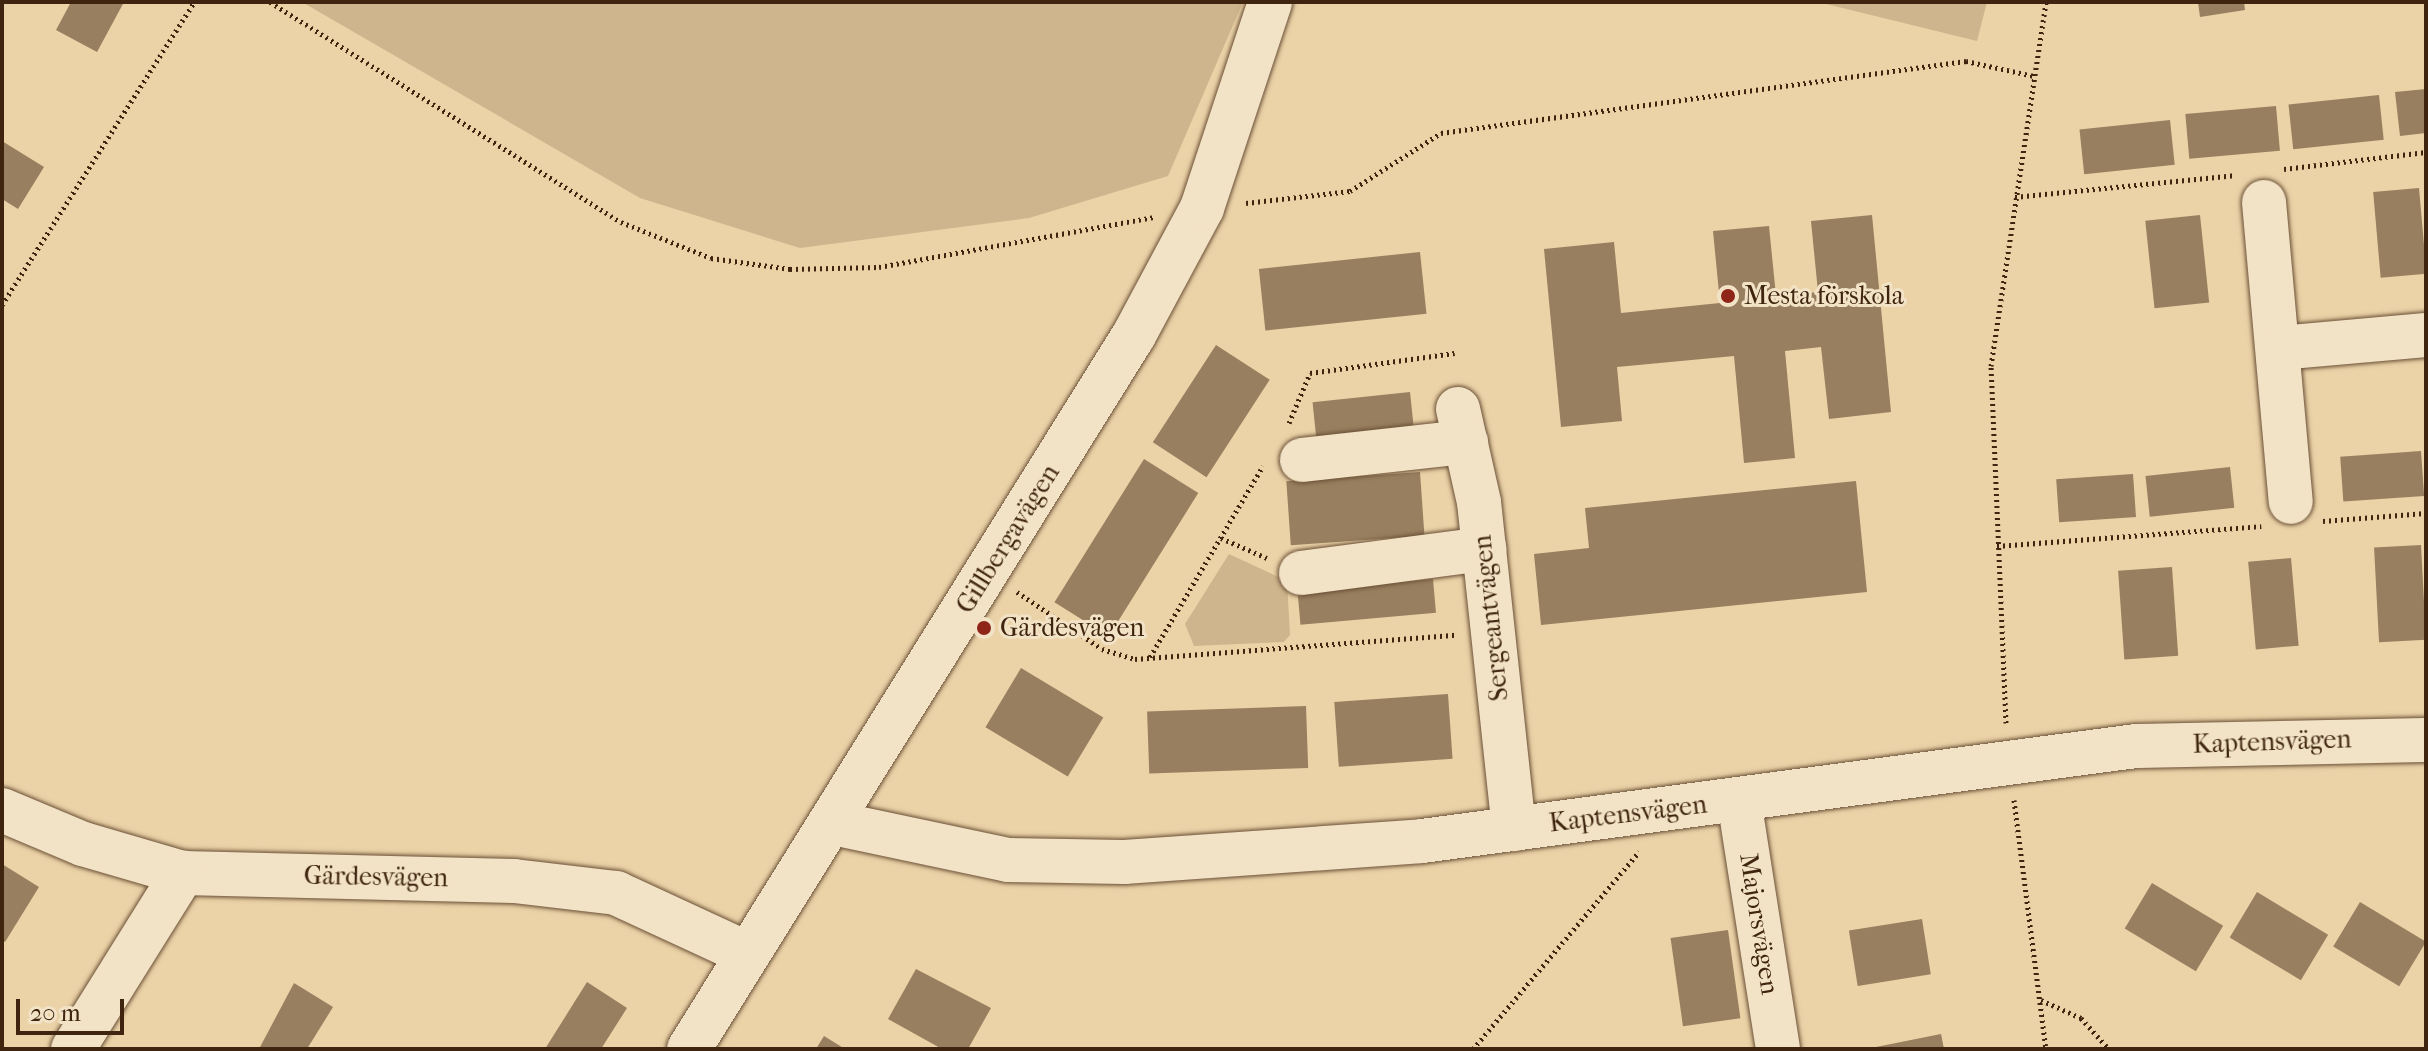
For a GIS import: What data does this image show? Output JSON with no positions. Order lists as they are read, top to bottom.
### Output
{
  "streets": {
    "street": [
      "Gillbergavägen",
      "Sergeantvägen",
      "Kaptensvägen",
      "Gärdesvägen",
      "Majorsvägen"
    ]
  },
  "crossings": [
    ["Gillbergavägen", "Kaptensvägen"],
    ["Gillbergavägen", "Gärdesvägen"],
    ["Sergeantvägen", "Kaptensvägen"],
    ["Kaptensvägen", "Majorsvägen"]
  ],
  "places": ["Mesta förskola", "Gärdesvägen"],
  "scale_bar": "20 m"
}
